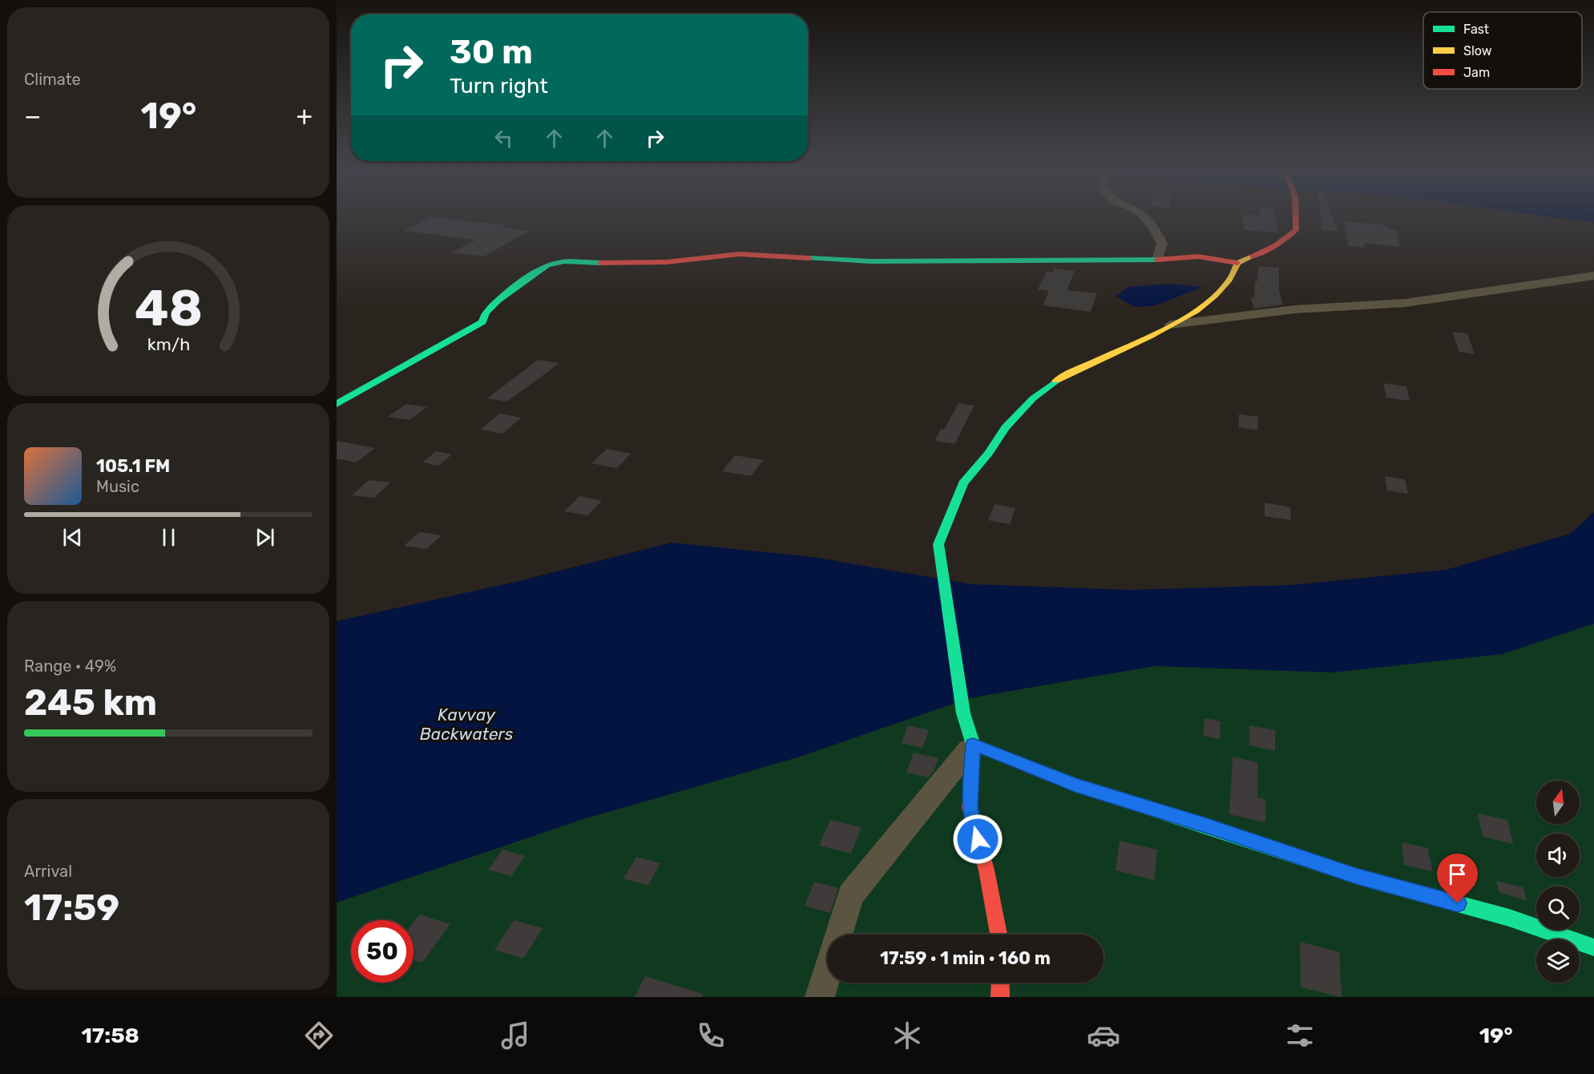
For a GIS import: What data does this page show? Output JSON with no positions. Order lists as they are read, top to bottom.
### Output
{
  "water": ["Kavvay Backwaters"],
  "legend": ["Fast", "Slow", "Jam"],
  "north": "top",
  "page": {
    "tile": [
      "Climate",
      ["Range · 49%", "245 km"],
      ["Arrival", "17:59"]
    ],
    "turn": ["30 m", "Turn right"],
    "heat": ["−", "19°", "+"],
    "song": ["105.1 FM", "Music"],
    "limit": "50",
    "trip": "17:59 · 1 min · 160 m",
    "tabs": ["17:58", "19°"],
    "gauge": ["48", "km/h"]
  }
}
